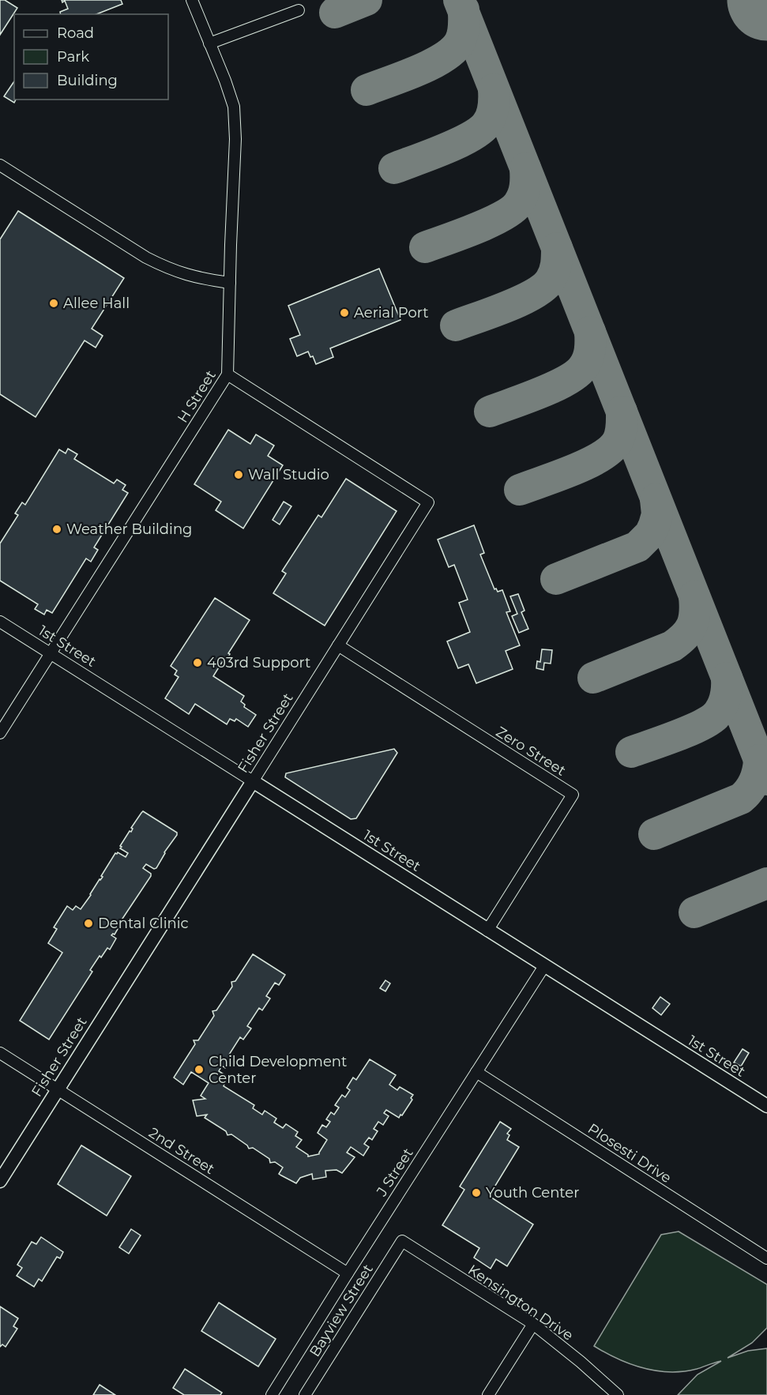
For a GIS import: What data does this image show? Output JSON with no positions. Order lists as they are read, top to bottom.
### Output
{
  "streets": {
    "street": [
      "H Street",
      "1st Street",
      "Fisher Street",
      "Zero Street",
      "2nd Street",
      "Plosesti Drive",
      "J Street",
      "Kensington Drive",
      "Bayview Street"
    ]
  },
  "crossings": [
    ["H Street", "1st Street"],
    ["H Street", "Fisher Street"],
    ["1st Street", "Fisher Street"],
    ["1st Street", "Zero Street"],
    ["1st Street", "J Street"],
    ["Fisher Street", "Zero Street"],
    ["Fisher Street", "2nd Street"],
    ["2nd Street", "J Street"],
    ["Plosesti Drive", "J Street"],
    ["Kensington Drive", "Bayview Street"]
  ],
  "places": [
    "Allee Hall",
    "Aerial Port",
    "Wall Studio",
    "Weather Building",
    "403rd Support",
    "Dental Clinic",
    "Child Development Center",
    "Youth Center"
  ],
  "legend": ["Road", "Park", "Building"]
}
